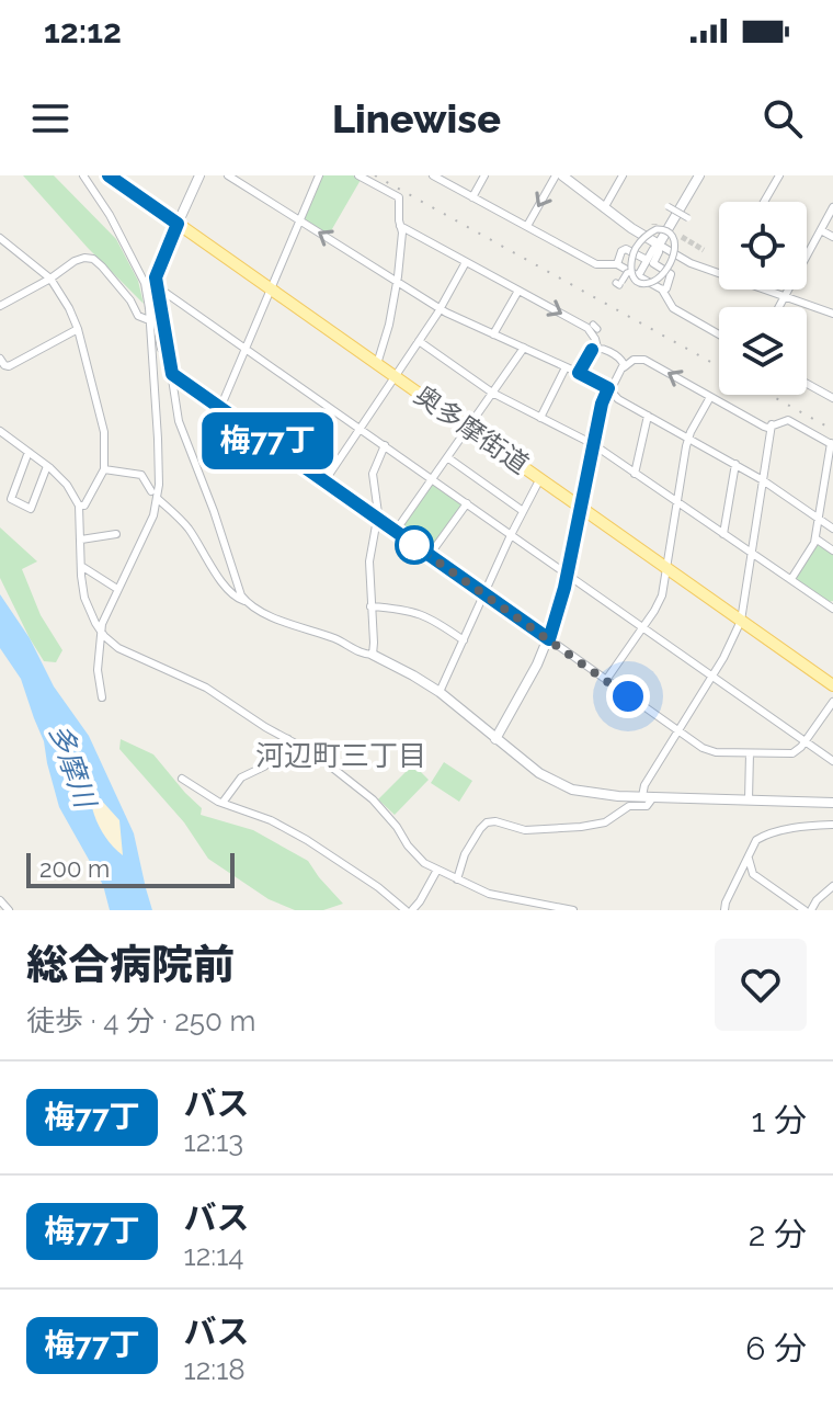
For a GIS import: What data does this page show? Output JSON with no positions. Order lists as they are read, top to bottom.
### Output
{
  "streets": {
    "main road": ["奥多摩街道"]
  },
  "districts": ["河辺町三丁目"],
  "water": ["多摩川"],
  "lines": ["bus line 梅77丁"],
  "scale_bar": "200 m",
  "page": {
    "status": "12:12",
    "header": "Linewise",
    "on_map": "梅77丁",
    "scale": "200 m",
    "heading": ["総合病院前", "徒歩 · 4 分 · 250 m"],
    "list": [
      {
        "mark": "梅77丁",
        "name": "バス",
        "note": "12:13",
        "value": "1 分"
      },
      {
        "mark": "梅77丁",
        "name": "バス",
        "note": "12:14",
        "value": "2 分"
      },
      {
        "mark": "梅77丁",
        "name": "バス",
        "note": "12:18",
        "value": "6 分"
      }
    ]
  }
}
